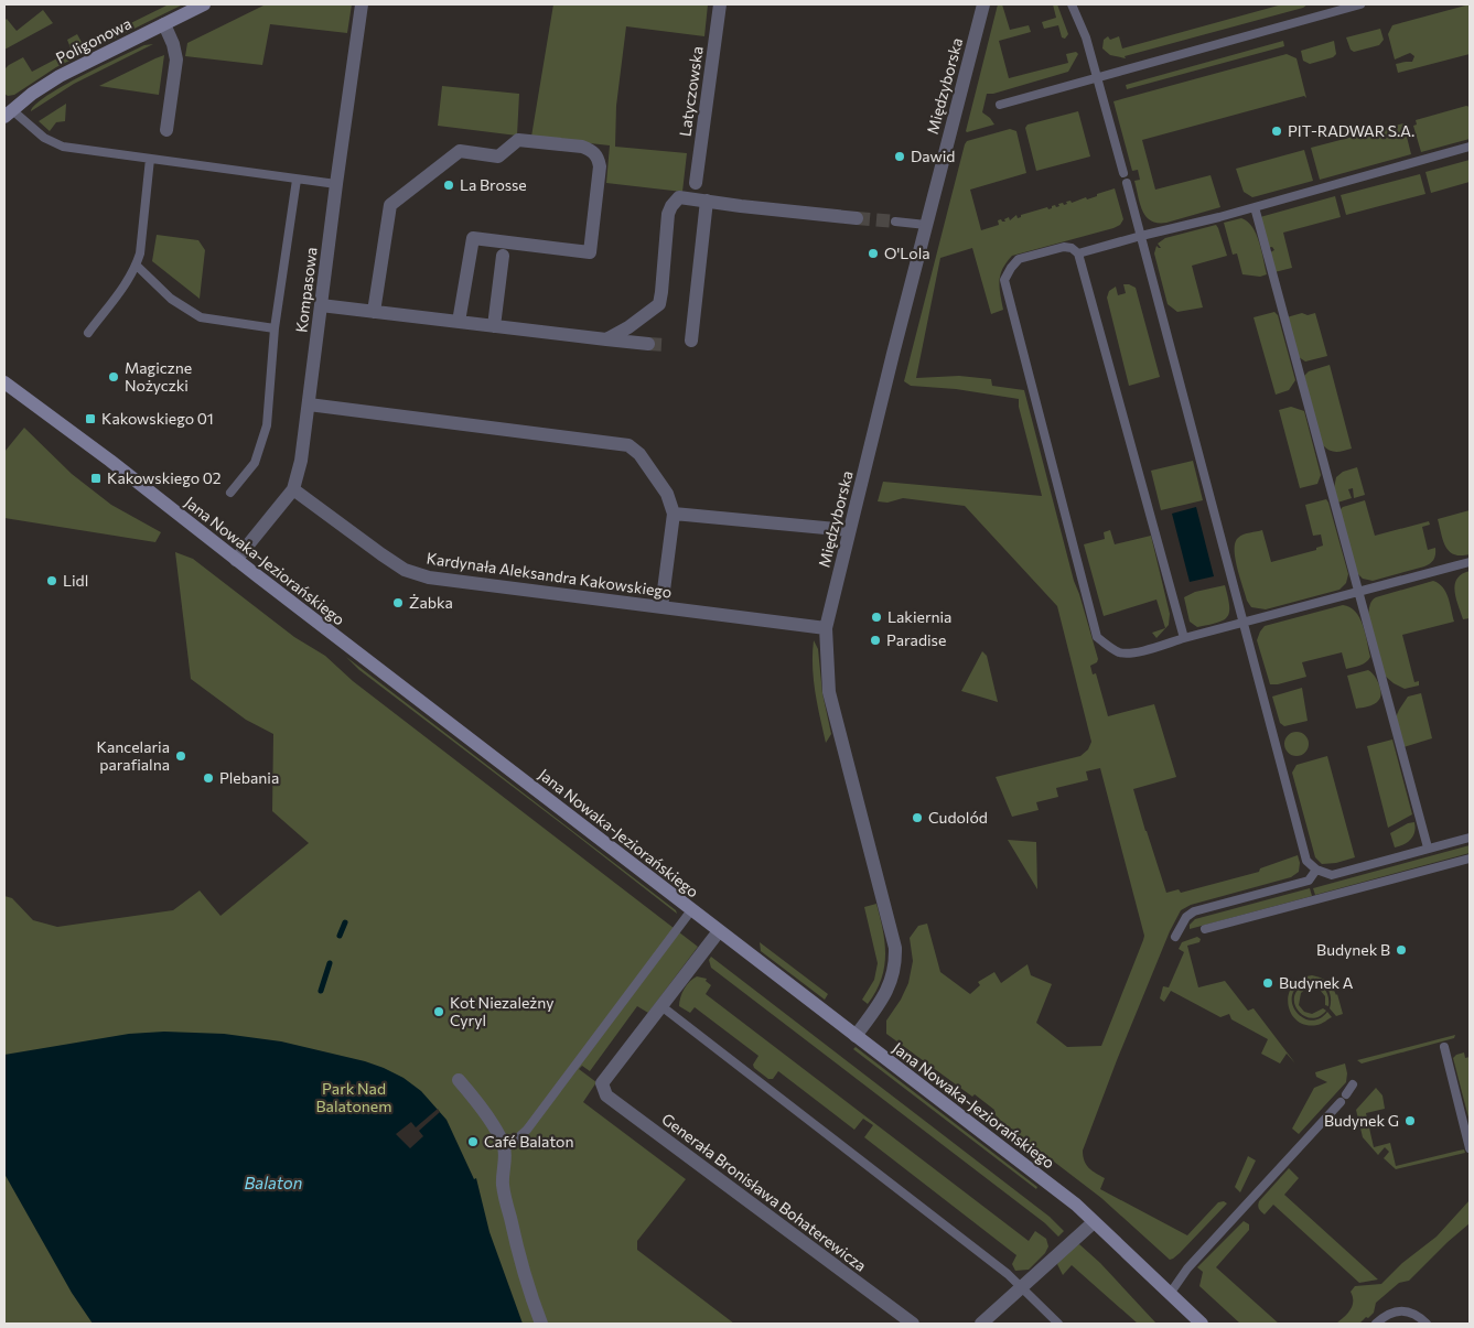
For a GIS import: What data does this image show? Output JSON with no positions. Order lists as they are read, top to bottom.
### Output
{
  "streets": {
    "street": [
      "Poligonowa",
      "Międzyborska",
      "Latyczowska",
      "Kompasowa",
      "Jana Nowaka-Jeziorańskiego",
      "Kardynała Aleksandra Kakowskiego",
      "Generała Bronisława Bohaterewicza"
    ]
  },
  "crossings": [
    ["Międzyborska", "Jana Nowaka-Jeziorańskiego"],
    ["Międzyborska", "Kardynała Aleksandra Kakowskiego"],
    ["Kompasowa", "Jana Nowaka-Jeziorańskiego"],
    ["Kompasowa", "Kardynała Aleksandra Kakowskiego"]
  ],
  "water": ["Balaton"],
  "parks": ["Park Nad Balatonem"],
  "places": {
    "other": [
      "PIT-RADWAR S.A.",
      "Dawid",
      "La Brosse",
      "O'Lola",
      "Magiczne Nożyczki",
      "Lidl",
      "Żabka",
      "Lakiernia",
      "Paradise",
      "Kancelaria parafialna",
      "Plebania",
      "Cudolód",
      "Budynek B",
      "Budynek A",
      "Kot Niezależny Cyryl",
      "Budynek G",
      "Café Balaton"
    ],
    "transit": ["Kakowskiego 01", "Kakowskiego 02"]
  }
}
